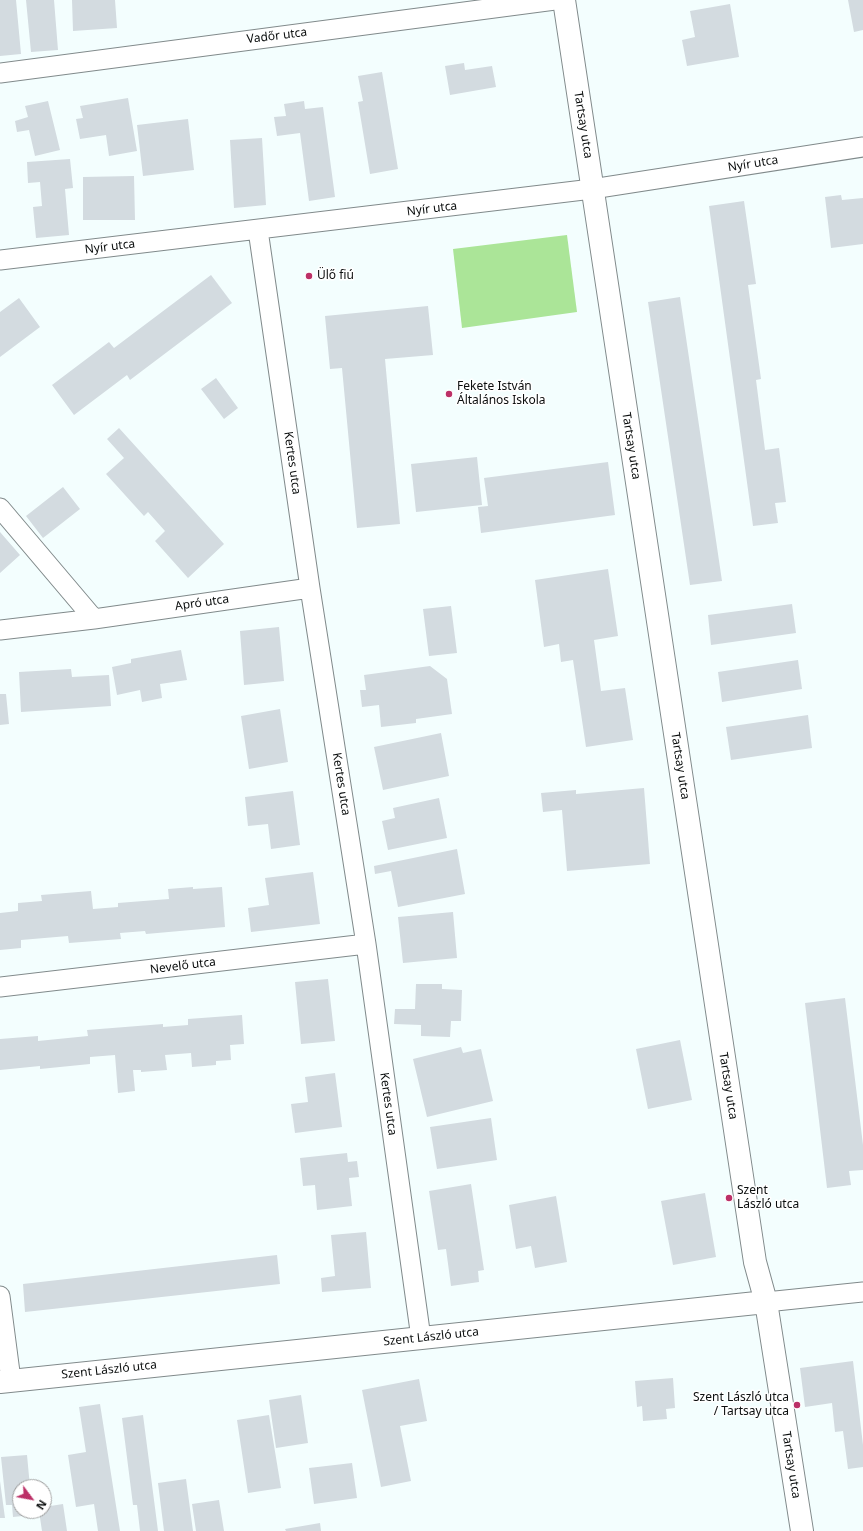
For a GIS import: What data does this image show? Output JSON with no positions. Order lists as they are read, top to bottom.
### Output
{
  "streets": {
    "street": [
      "Vadőr utca",
      "Tartsay utca",
      "Nyír utca",
      "Kertes utca",
      "Apró utca",
      "Nevelő utca",
      "Szent László utca"
    ]
  },
  "crossings": [
    ["Tartsay utca", "Nyír utca"],
    ["Tartsay utca", "Szent László utca"],
    ["Nyír utca", "Kertes utca"],
    ["Kertes utca", "Apró utca"],
    ["Kertes utca", "Nevelő utca"],
    ["Kertes utca", "Szent László utca"]
  ],
  "places": [
    "Ülő fiú",
    "Fekete István Általános Iskola",
    "Szent László utca",
    "Szent László utca / Tartsay utca"
  ],
  "north": "bottom right"
}
